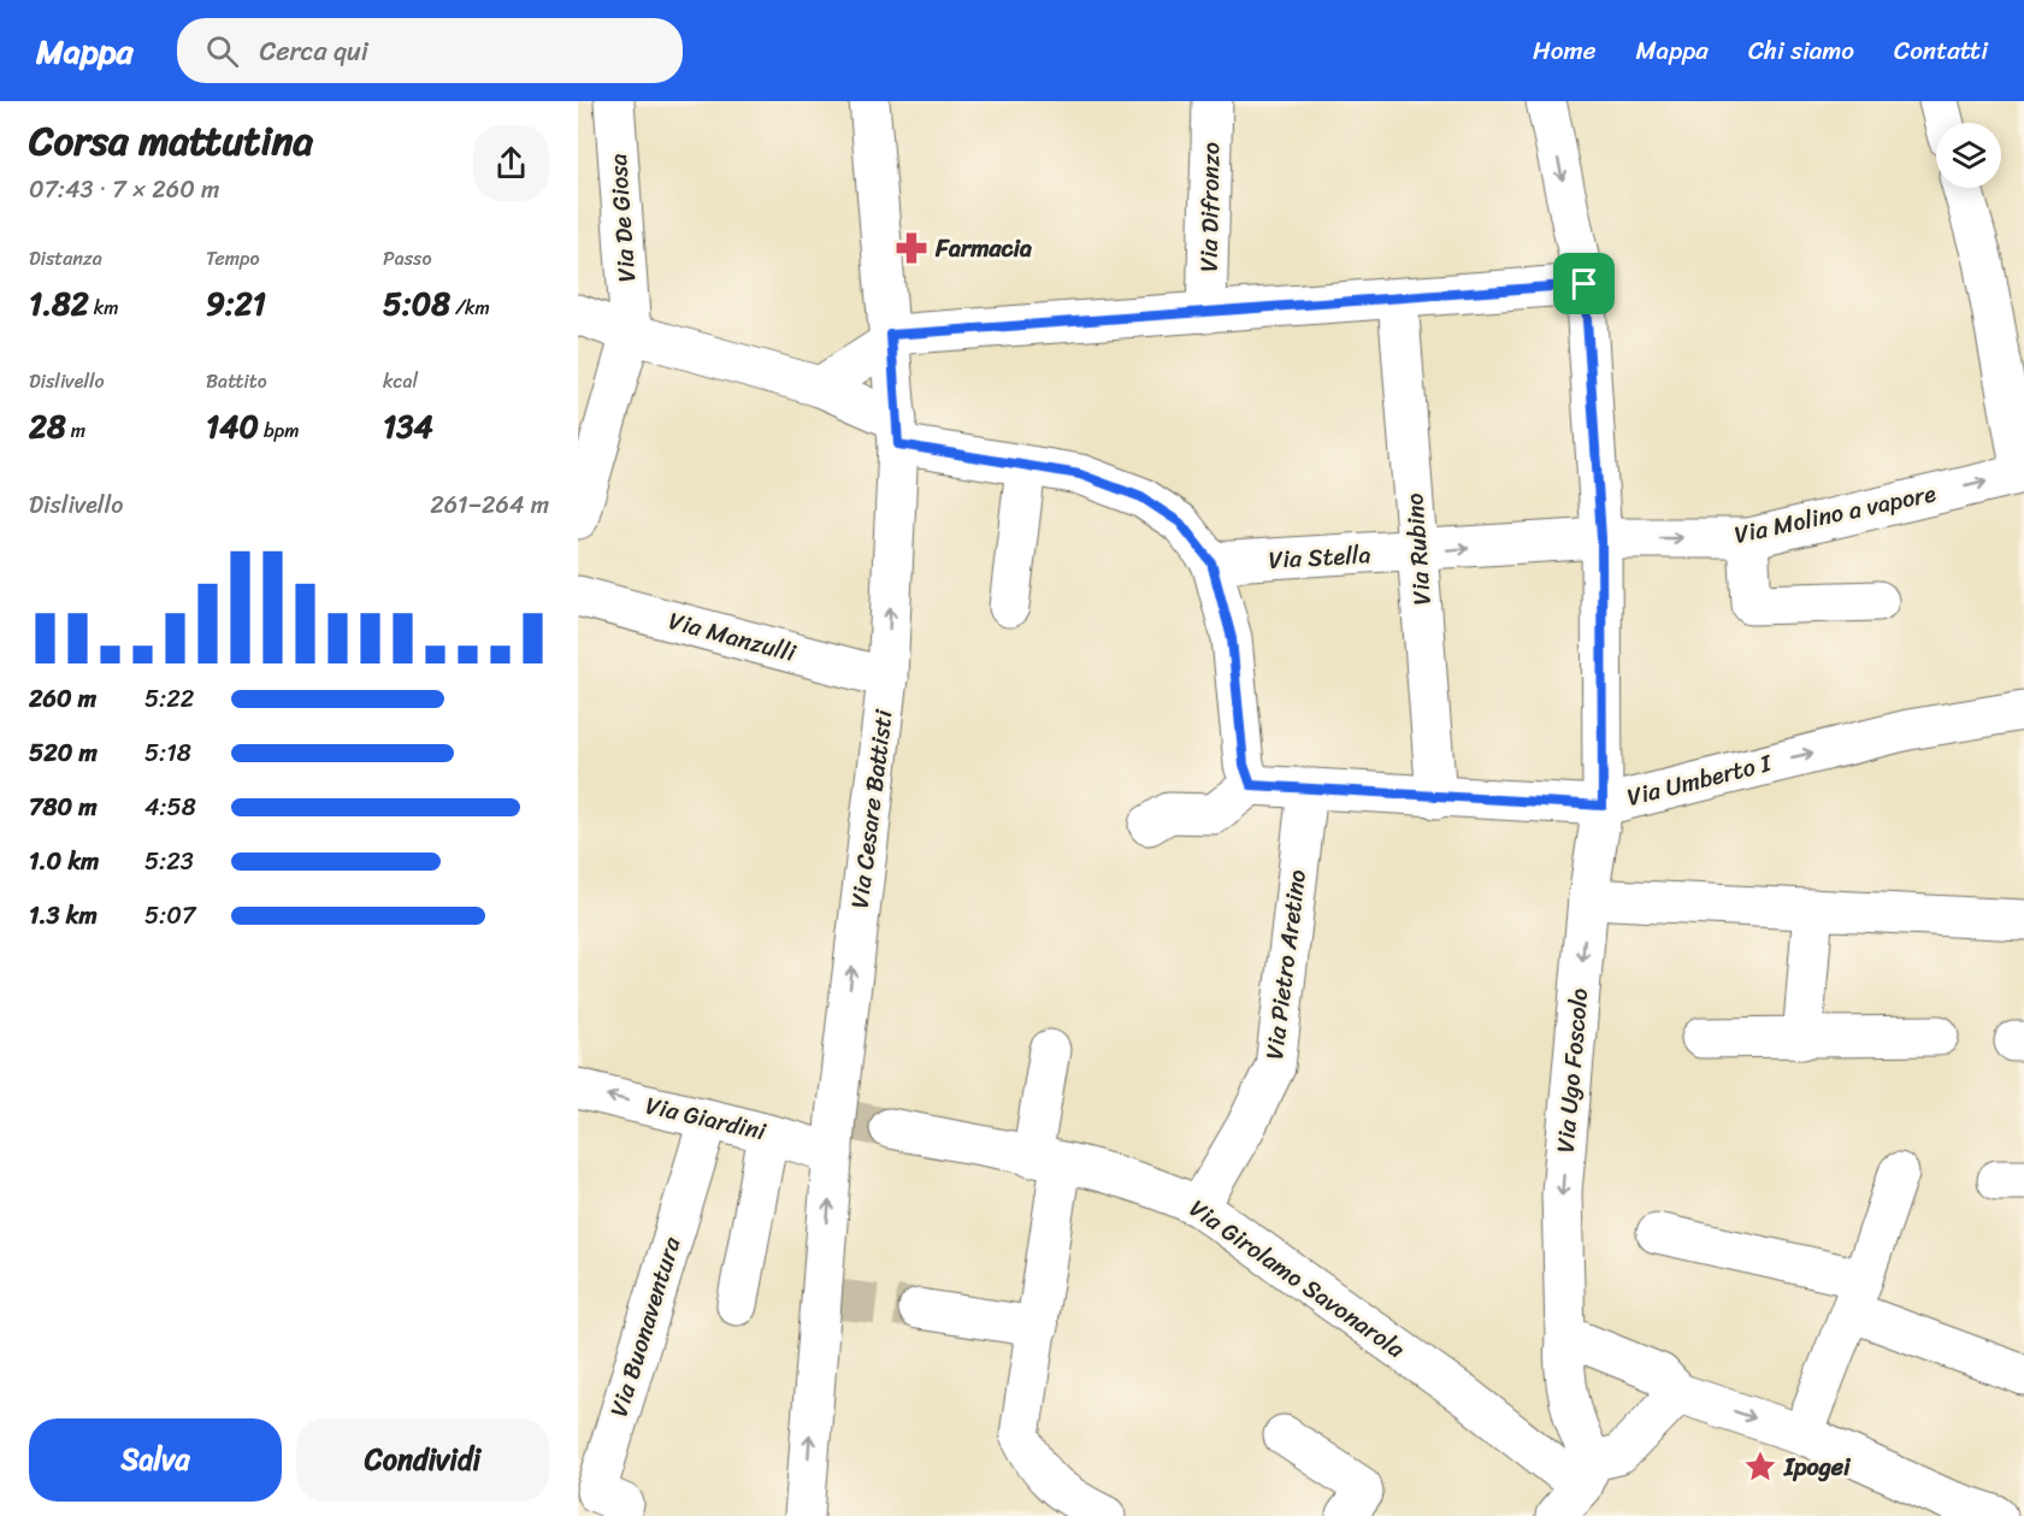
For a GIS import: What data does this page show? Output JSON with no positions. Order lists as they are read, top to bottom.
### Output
{
  "streets": {
    "street": [
      "Via Difronzo",
      "Via De Giosa",
      "Via Molino a vapore",
      "Via Rubino",
      "Via Stella",
      "Via Manzulli",
      "Via Umberto I",
      "Via Cesare Battisti",
      "Via Pietro Aretino",
      "Via Ugo Foscolo",
      "Via Giardini",
      "Via Girolamo Savonarola",
      "Via Buonaventura"
    ]
  },
  "crossings": [
    ["Via Molino a vapore", "Via Stella"],
    ["Via Molino a vapore", "Via Ugo Foscolo"],
    ["Via Rubino", "Via Stella"],
    ["Via Rubino", "Via Umberto I"],
    ["Via Stella", "Via Ugo Foscolo"],
    ["Via Manzulli", "Via Cesare Battisti"],
    ["Via Umberto I", "Via Pietro Aretino"],
    ["Via Umberto I", "Via Ugo Foscolo"],
    ["Via Cesare Battisti", "Via Giardini"],
    ["Via Cesare Battisti", "Via Girolamo Savonarola"],
    ["Via Pietro Aretino", "Via Girolamo Savonarola"],
    ["Via Ugo Foscolo", "Via Girolamo Savonarola"],
    ["Via Giardini", "Via Girolamo Savonarola"],
    ["Via Giardini", "Via Buonaventura"]
  ],
  "one_way": ["Via Molino a vapore", "Via Giardini"],
  "places": {
    "pharmacy": ["Farmacia"],
    "place": ["Ipogei"]
  },
  "page": {
    "header": "Mappa",
    "search": "Cerca qui",
    "nav": [
      "Home",
      "Mappa",
      "Chi siamo",
      "Contatti"
    ],
    "heading": ["Corsa mattutina", "07:43 · 7 × 260 m"],
    "stats": [
      ["Distanza", "1.82 km"],
      ["Tempo", "9:21"],
      ["Passo", "5:08 /km"],
      ["Dislivello", "28 m"],
      ["Battito", "140 bpm"],
      ["kcal", "134"]
    ],
    "chart": ["Dislivello", "261–264 m"],
    "list": [
      {
        "name": "260 m",
        "note": "5:22"
      },
      {
        "name": "520 m",
        "note": "5:18"
      },
      {
        "name": "780 m",
        "note": "4:58"
      },
      {
        "name": "1.0 km",
        "note": "5:23"
      },
      {
        "name": "1.3 km",
        "note": "5:07"
      }
    ],
    "buttons": ["Salva", "Condividi"]
  }
}
